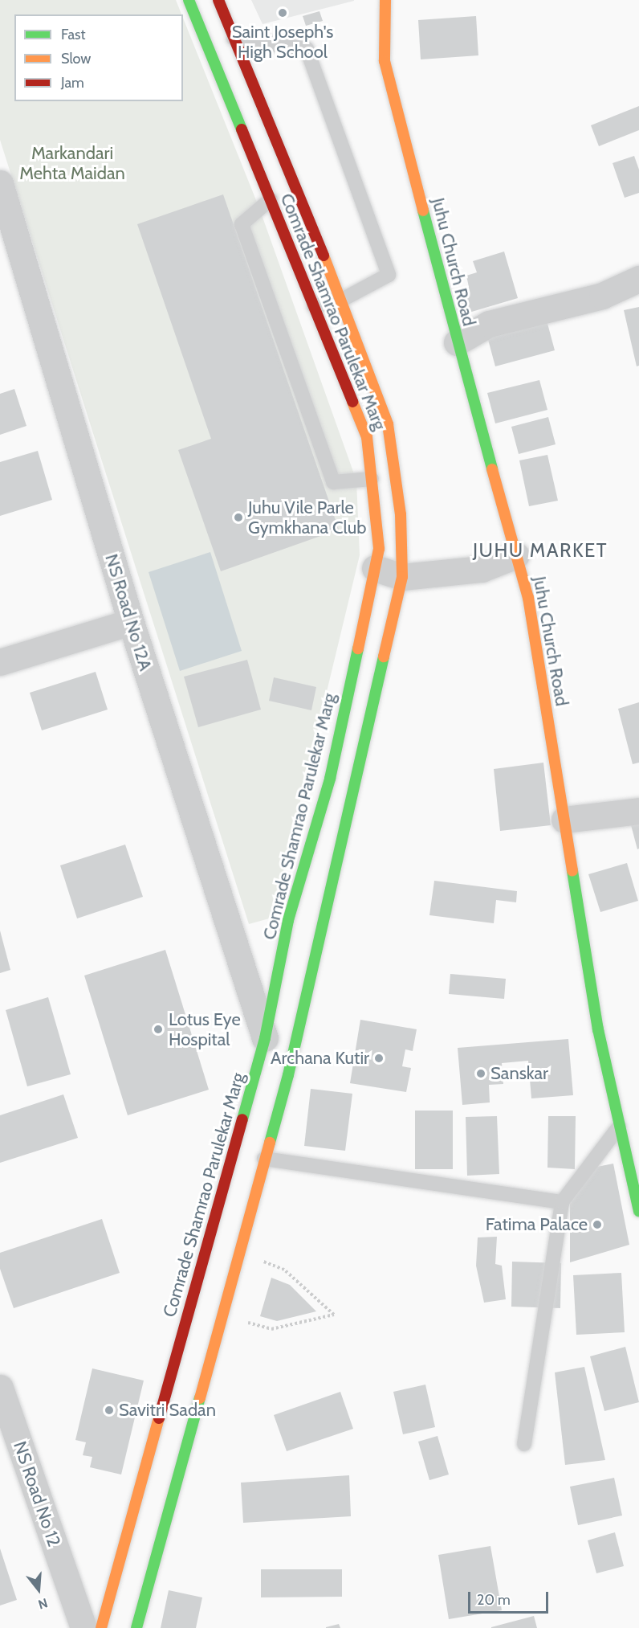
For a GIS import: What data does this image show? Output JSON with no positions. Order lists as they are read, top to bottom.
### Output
{
  "streets": {
    "street": [
      "Juhu Church Road",
      "Comrade Shamrao Parulekar Marg",
      "NS Road No 12A",
      "NS Road No 12"
    ]
  },
  "crossings": [
    ["Comrade Shamrao Parulekar Marg", "NS Road No 12A"]
  ],
  "districts": ["JUHU MARKET"],
  "parks": ["Markandari Mehta Maidan"],
  "places": [
    "Saint Joseph's High School",
    "Juhu Vile Parle Gymkhana Club",
    "Lotus Eye Hospital",
    "Archana Kutir",
    "Sanskar",
    "Fatima Palace",
    "Savitri Sadan"
  ],
  "legend": ["Fast", "Slow", "Jam"],
  "scale_bar": "20 m",
  "north": "bottom"
}
